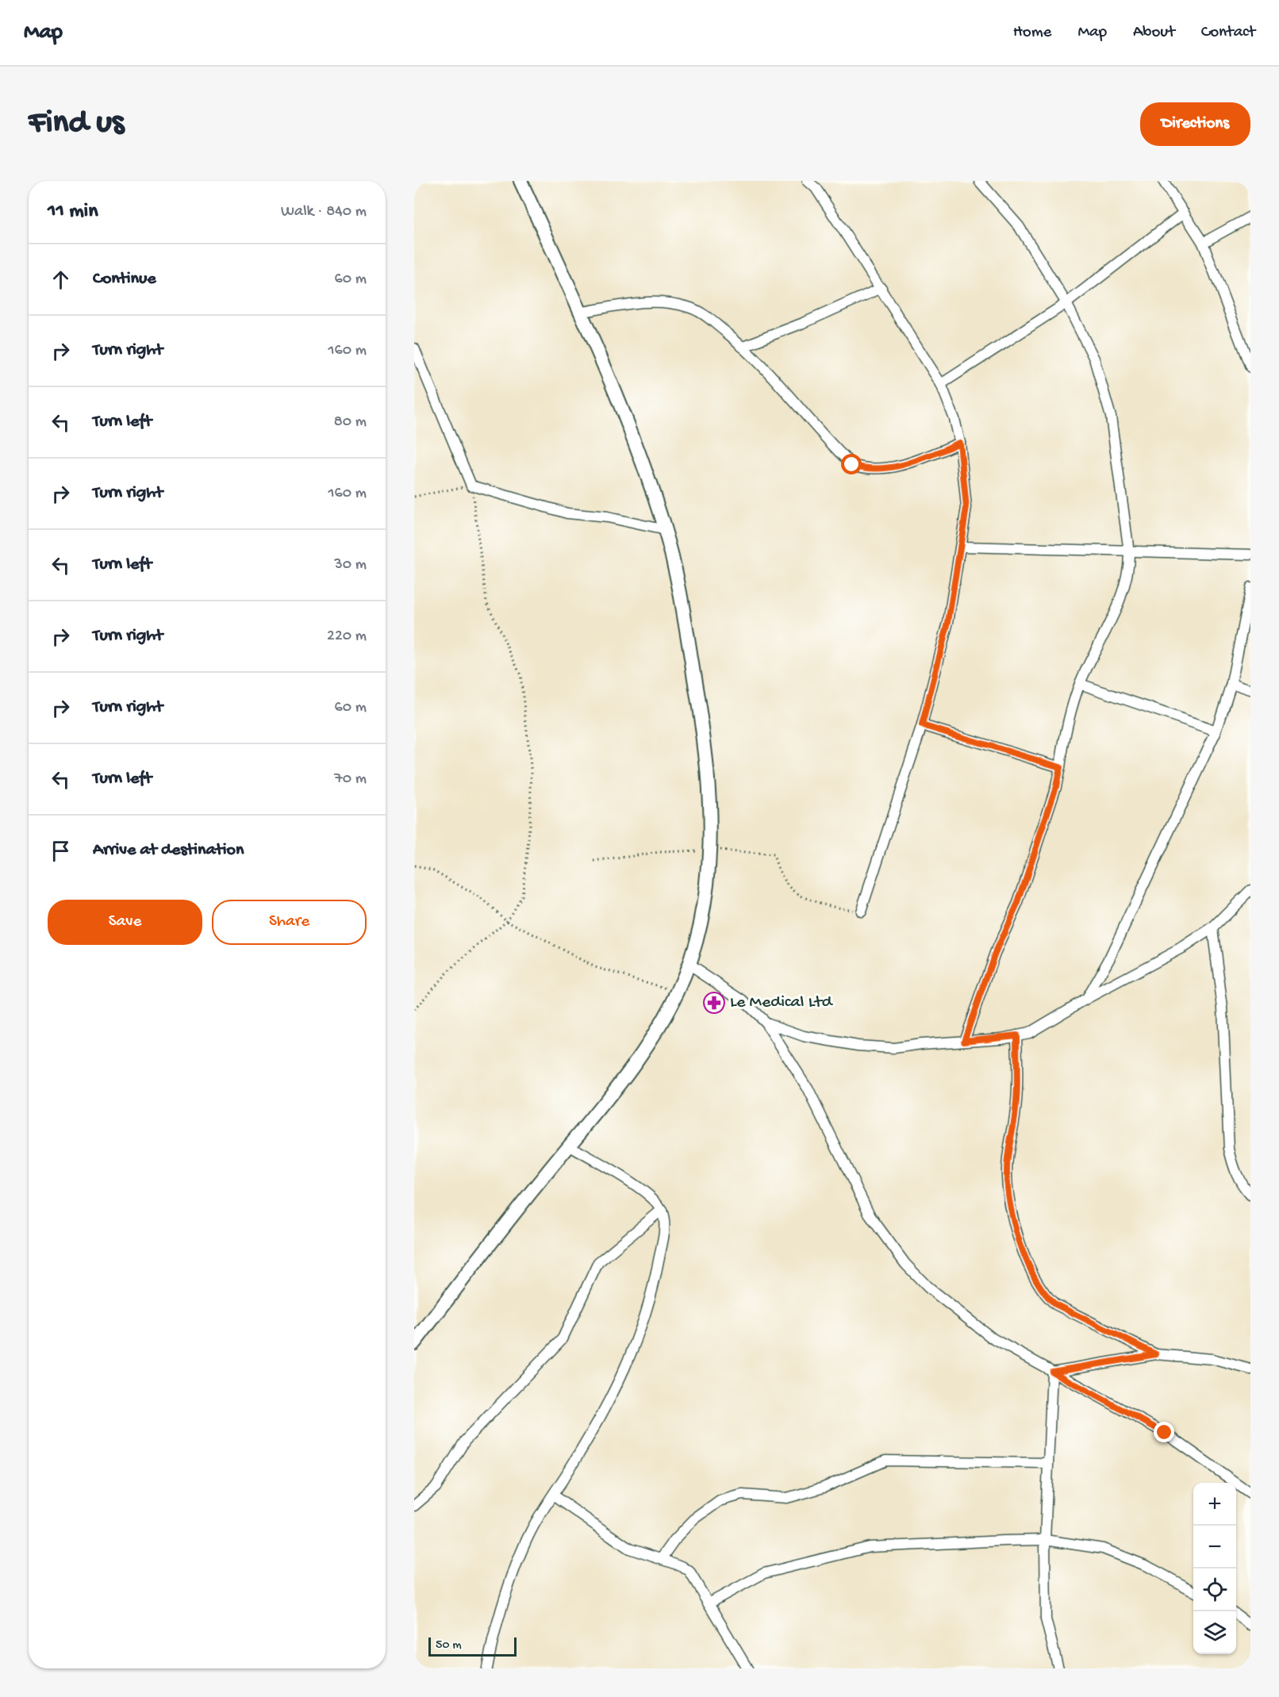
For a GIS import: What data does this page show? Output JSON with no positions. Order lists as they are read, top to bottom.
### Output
{
  "places": {
    "pharmacy": ["Le Medical Ltd"]
  },
  "scale_bar": "50 m",
  "page": {
    "header": "Map",
    "nav": [
      "Home",
      "Map",
      "About",
      "Contact"
    ],
    "buttons": [
      "Directions",
      ["Save", "Share"]
    ],
    "title": "Find us",
    "heading": ["11 min", "Walk · 840 m"],
    "list": [
      ["Continue", "60 m"],
      ["Turn right", "160 m"],
      ["Turn left", "80 m"],
      ["Turn right", "160 m"],
      ["Turn left", "30 m"],
      ["Turn right", "220 m"],
      ["Turn right", "60 m"],
      ["Turn left", "70 m"],
      "Arrive at destination"
    ],
    "map_buttons": ["+", "−"],
    "scale": "50 m"
  }
}
